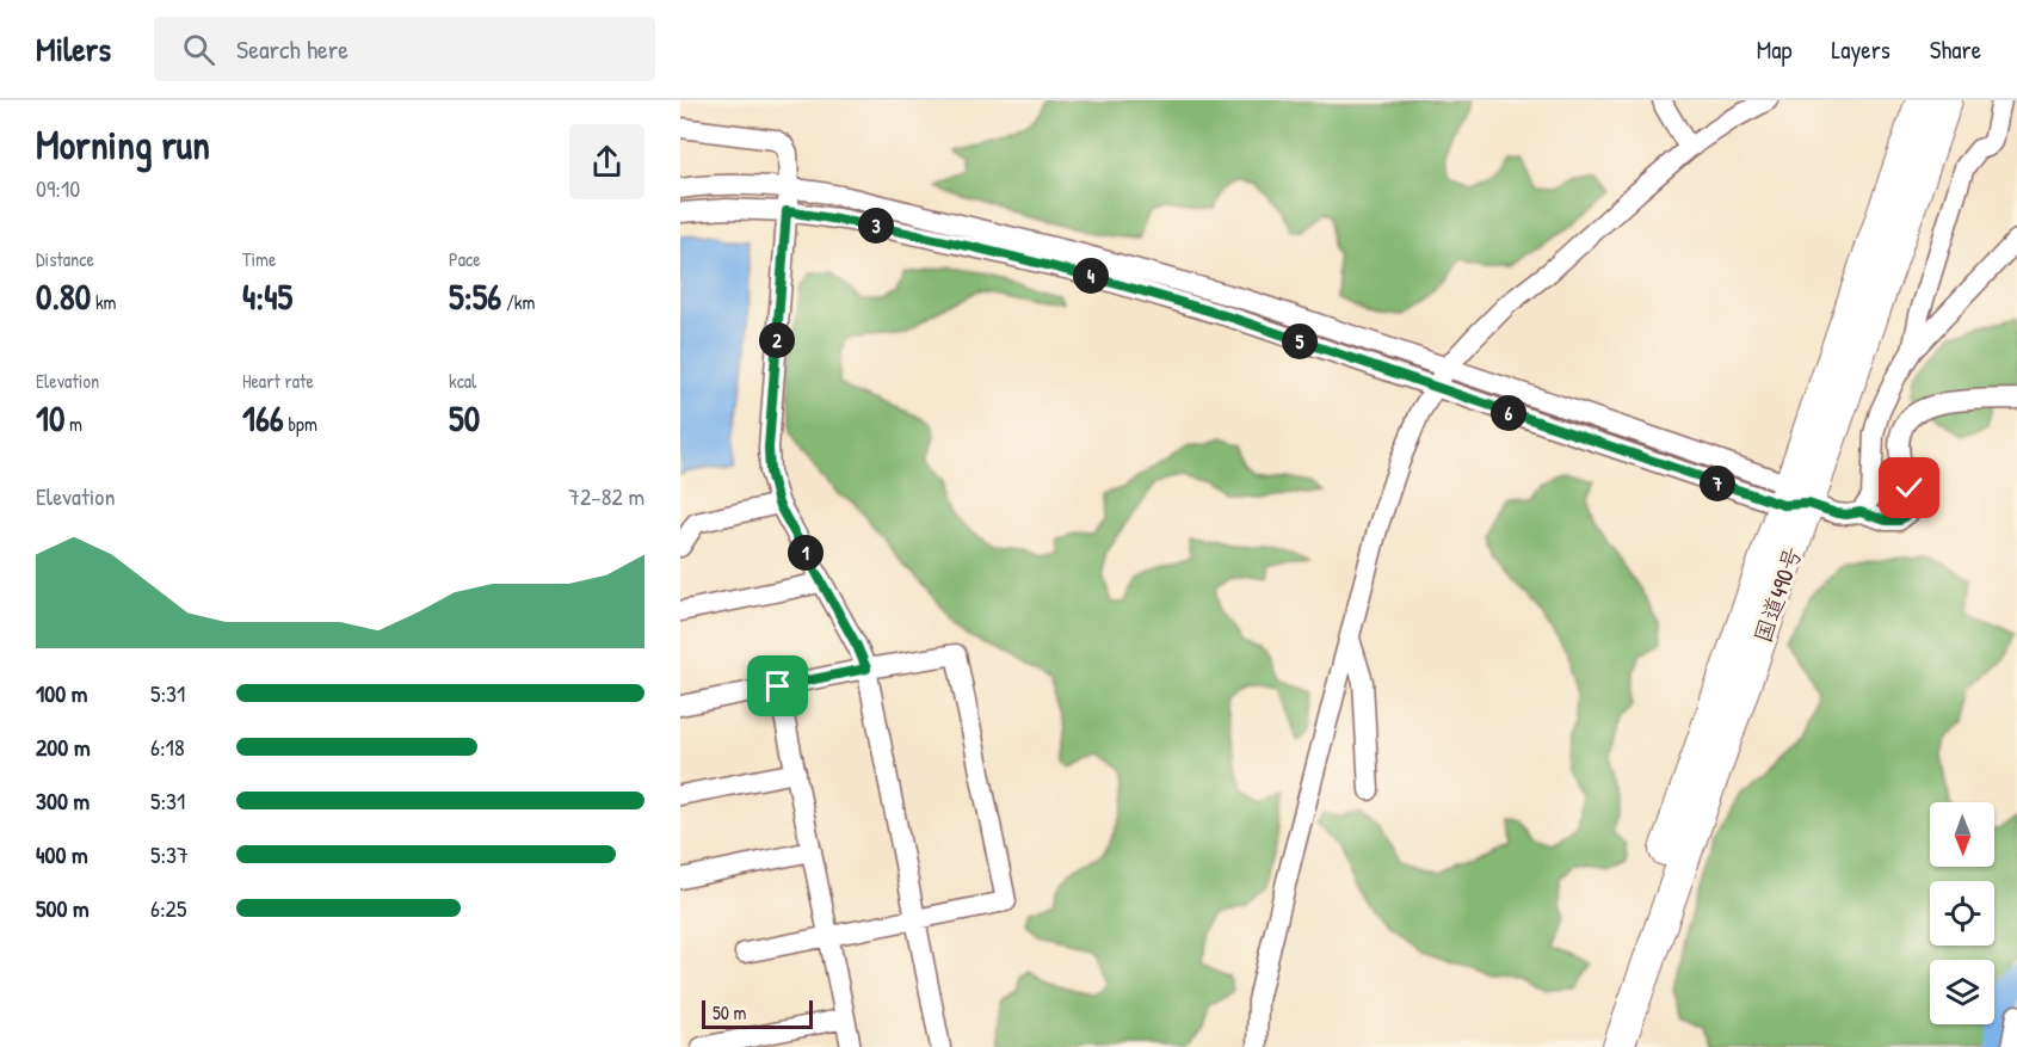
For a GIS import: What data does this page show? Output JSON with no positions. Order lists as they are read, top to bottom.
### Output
{
  "streets": {
    "highway": ["国道490号"]
  },
  "scale_bar": "50 m",
  "north": "bottom",
  "page": {
    "header": "Milers",
    "search": "Search here",
    "nav": ["Map", "Layers", "Share"],
    "heading": ["Morning run", "09:10"],
    "pins": [
      "3",
      "4",
      "2",
      "5",
      "6",
      "7",
      "1"
    ],
    "stats": [
      ["Distance", "0.80 km"],
      ["Time", "4:45"],
      ["Pace", "5:56 /km"],
      ["Elevation", "10 m"],
      ["Heart rate", "166 bpm"],
      ["kcal", "50"]
    ],
    "chart": ["Elevation", "72–82 m"],
    "list": [
      {
        "name": "100 m",
        "note": "5:31"
      },
      {
        "name": "200 m",
        "note": "6:18"
      },
      {
        "name": "300 m",
        "note": "5:31"
      },
      {
        "name": "400 m",
        "note": "5:37"
      },
      {
        "name": "500 m",
        "note": "6:25"
      }
    ],
    "scale": "50 m"
  }
}
